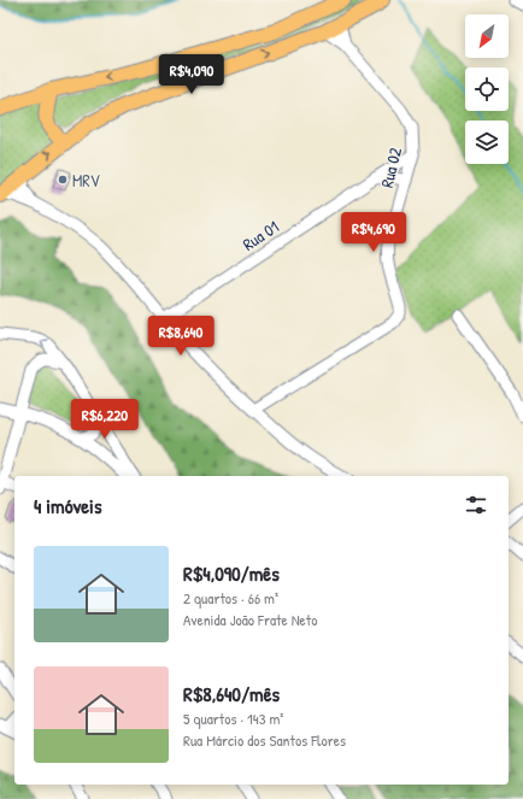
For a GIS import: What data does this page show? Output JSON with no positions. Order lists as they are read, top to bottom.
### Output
{
  "streets": {
    "street": ["Rua 02", "Rua 01"]
  },
  "crossings": [
    ["Rua 02", "Rua 01"]
  ],
  "places": ["MRV"],
  "north": "bottom left",
  "page": {
    "price": [
      "R$4,090",
      "R$4,690",
      "R$8,640",
      "R$6,220"
    ],
    "heading": "4 imóveis",
    "list": [
      {
        "name": "R$4,090/mês",
        "note": "2 quartos · 66 m² · Avenida João Frate Neto"
      },
      {
        "name": "R$8,640/mês",
        "note": "5 quartos · 143 m² · Rua Márcio dos Santos Flores"
      }
    ]
  }
}
